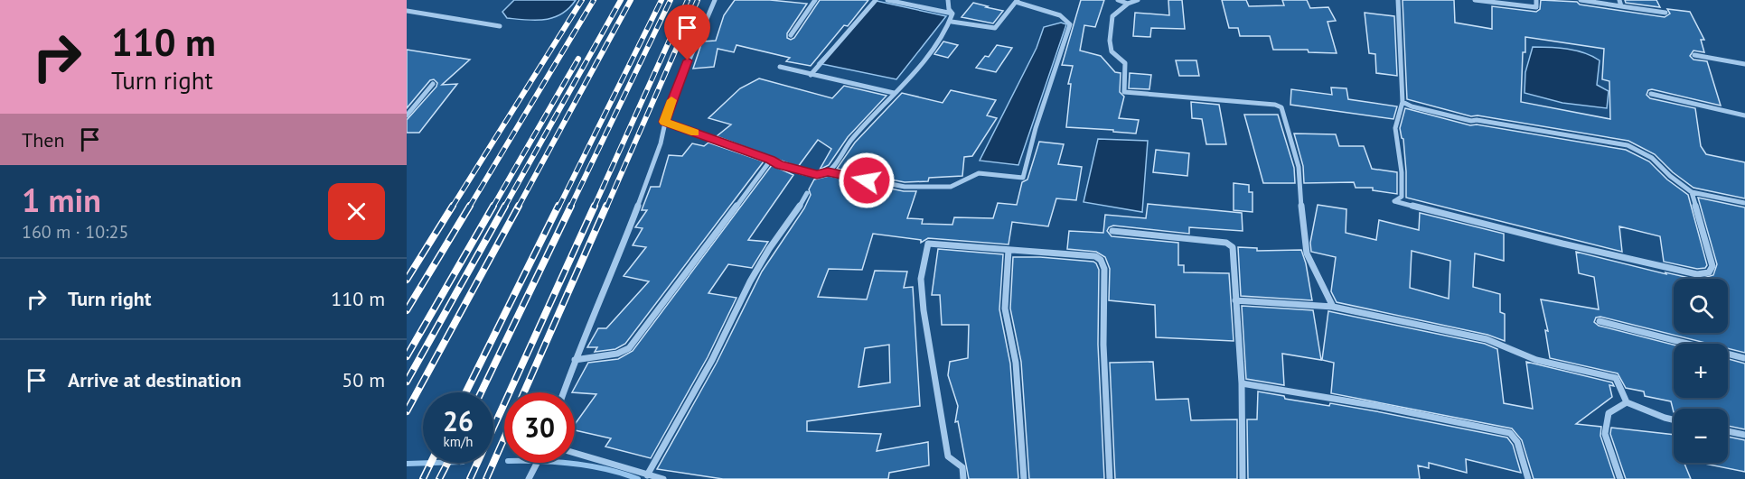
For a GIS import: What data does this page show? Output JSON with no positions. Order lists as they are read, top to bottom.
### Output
{
  "page": {
    "turn": ["110 m", "Turn right"],
    "then": "Then",
    "heading": ["1 min", "160 m · 10:25"],
    "list": [
      {
        "name": "Turn right",
        "value": "110 m"
      },
      {
        "name": "Arrive at destination",
        "value": "50 m"
      }
    ],
    "map_buttons": ["+", "−"],
    "speed": "26 km/h",
    "limit": "30"
  }
}
